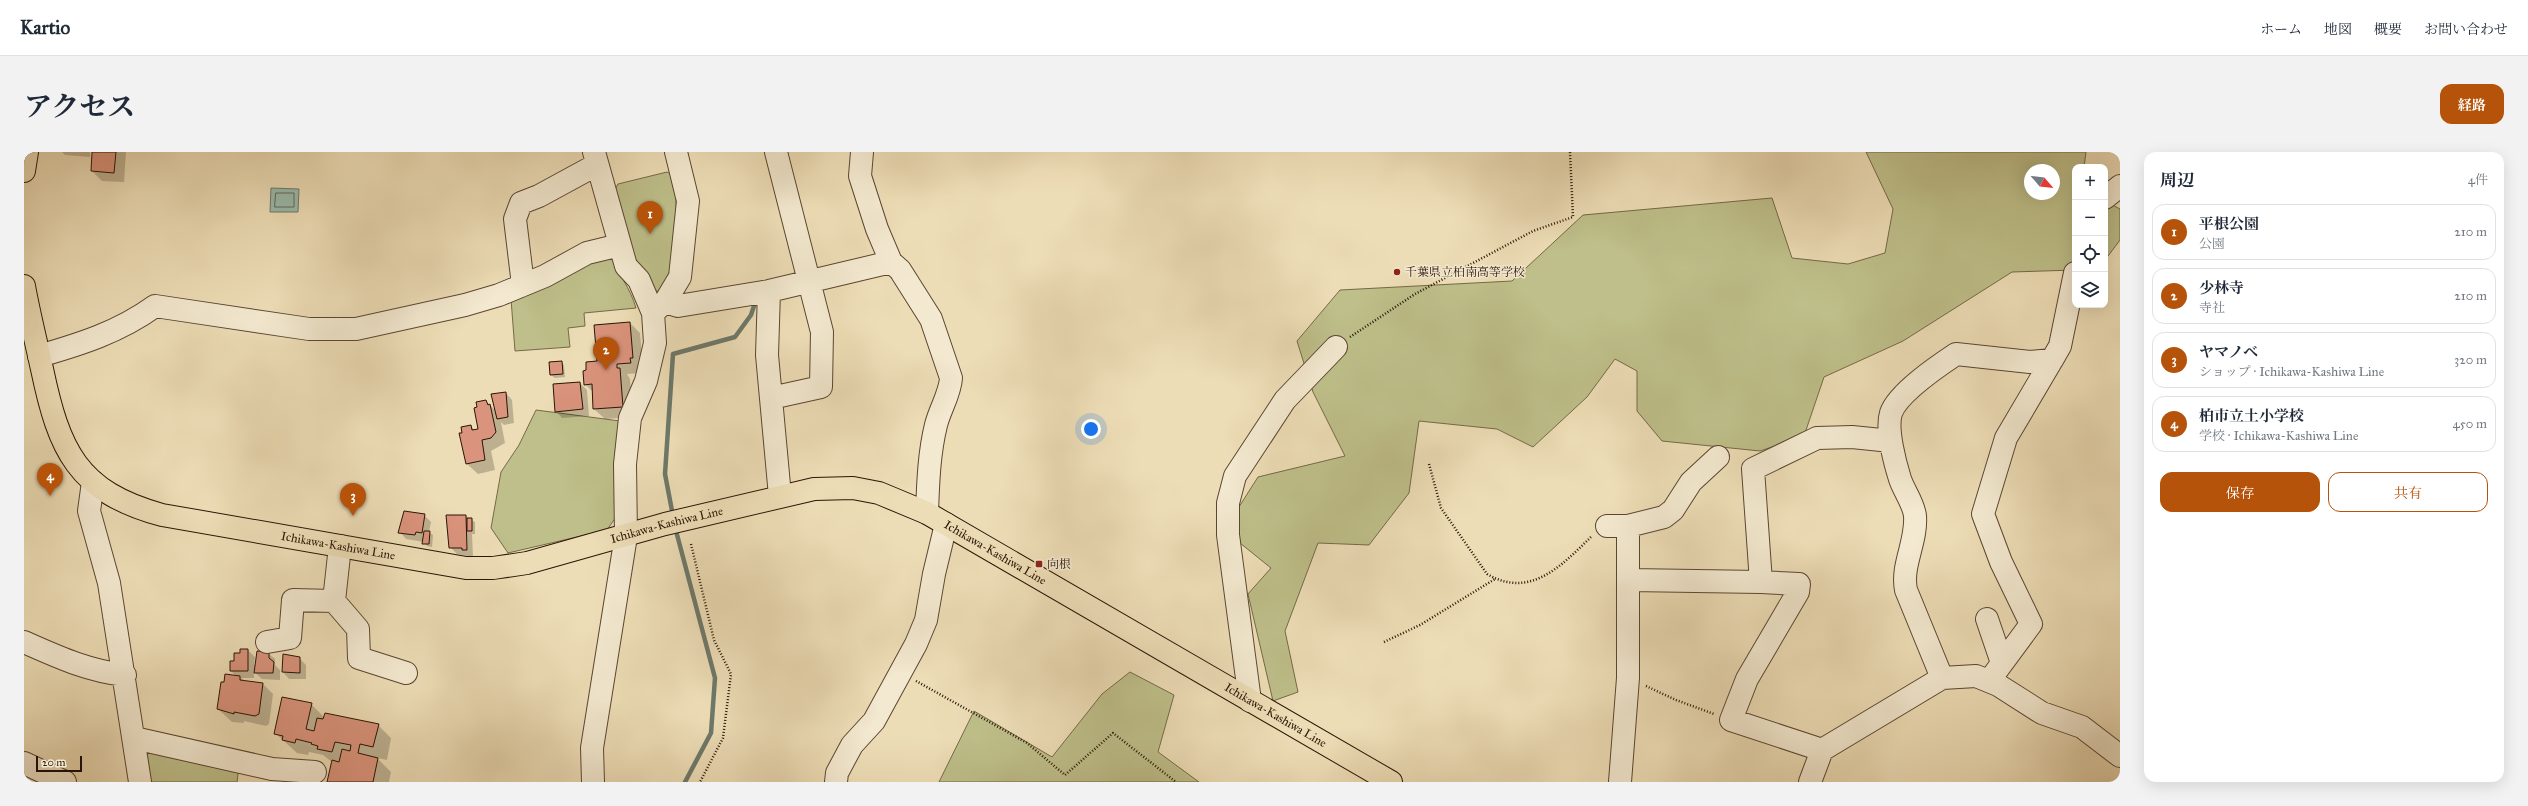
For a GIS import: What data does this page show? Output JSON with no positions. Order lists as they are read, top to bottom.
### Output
{
  "streets": {
    "main road": ["Ichikawa-Kashiwa Line"]
  },
  "places": {
    "other": ["千葉県立柏南高等学校"],
    "transit": ["向根"]
  },
  "scale_bar": "20 m",
  "north": "bottom right",
  "page": {
    "header": "Kartio",
    "nav": [
      "ホーム",
      "地図",
      "概要",
      "お問い合わせ"
    ],
    "title": "アクセス",
    "buttons": [
      "経路",
      ["保存", "共有"]
    ],
    "heading": ["周辺", "4件"],
    "map_buttons": ["+", "−"],
    "pins": [
      "1",
      "2",
      "4",
      "3"
    ],
    "list": [
      {
        "mark": "1",
        "name": "平根公園",
        "note": "公園",
        "value": "210 m"
      },
      {
        "mark": "2",
        "name": "少林寺",
        "note": "寺社",
        "value": "210 m"
      },
      {
        "mark": "3",
        "name": "ヤマノベ",
        "note": "ショップ · Ichikawa-Kashiwa Line",
        "value": "320 m"
      },
      {
        "mark": "4",
        "name": "柏市立土小学校",
        "note": "学校 · Ichikawa-Kashiwa Line",
        "value": "450 m"
      }
    ],
    "scale": "20 m"
  }
}
